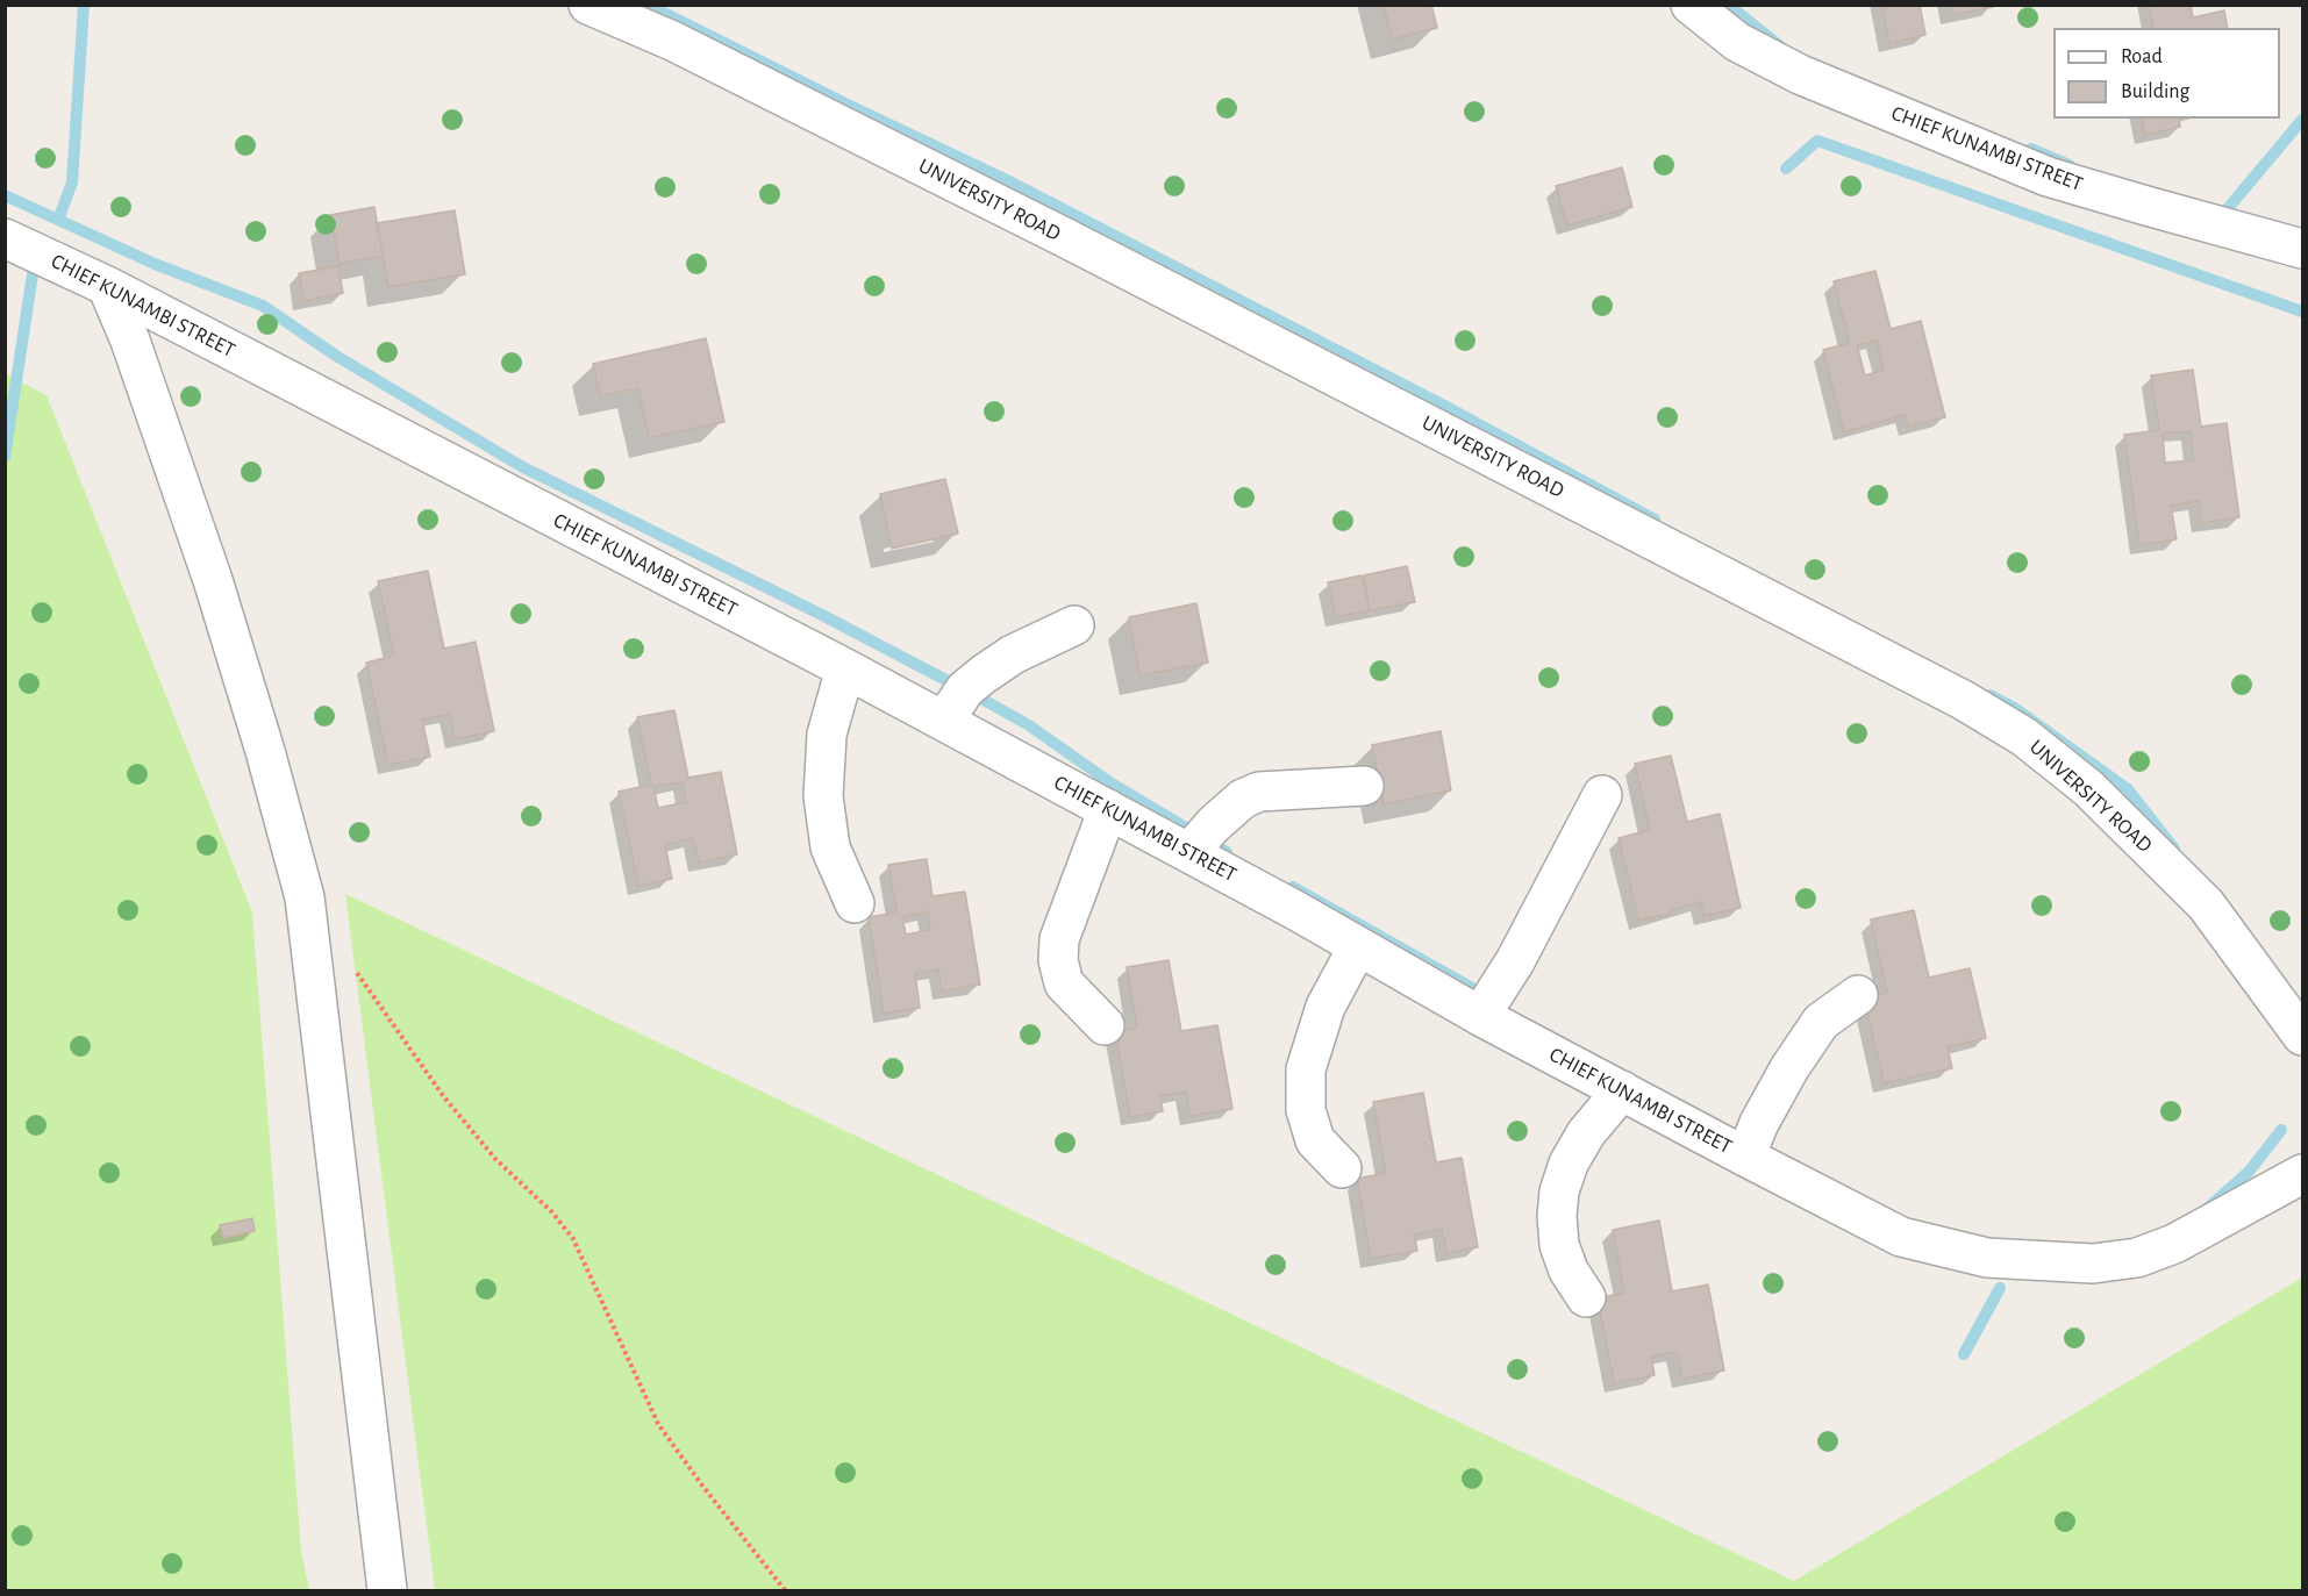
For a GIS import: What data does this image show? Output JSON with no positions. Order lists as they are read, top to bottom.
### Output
{
  "streets": {
    "street": ["CHIEF KUNAMBI STREET", "UNIVERSITY ROAD"]
  },
  "legend": ["Road", "Building"]
}
